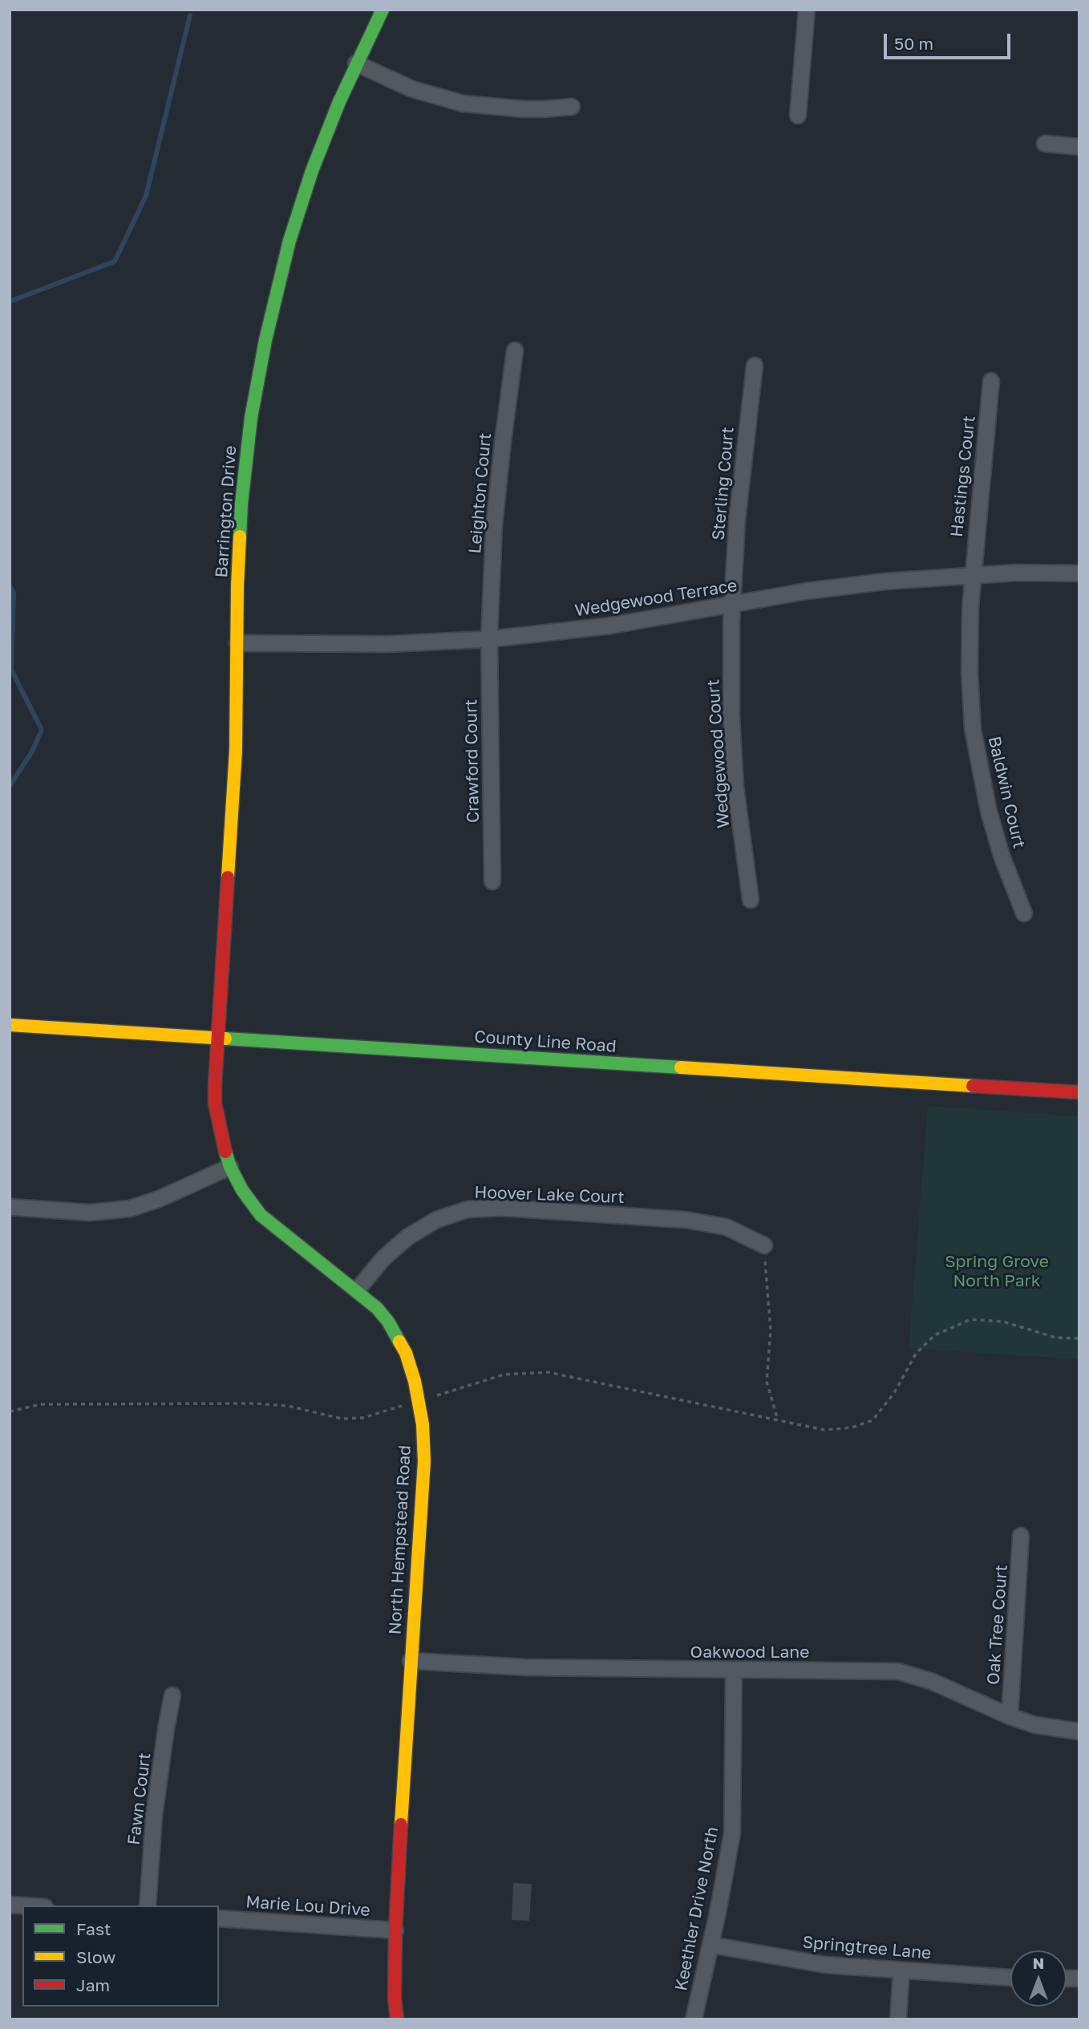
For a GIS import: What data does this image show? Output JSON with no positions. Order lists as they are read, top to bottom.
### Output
{
  "streets": {
    "street": [
      "Hastings Court",
      "Sterling Court",
      "Leighton Court",
      "Barrington Drive",
      "Wedgewood Terrace",
      "Wedgewood Court",
      "Crawford Court",
      "Baldwin Court",
      "County Line Road",
      "Hoover Lake Court",
      "North Hempstead Road",
      "Oak Tree Court",
      "Oakwood Lane",
      "Fawn Court",
      "Marie Lou Drive",
      "Keethler Drive North",
      "Springtree Lane"
    ]
  },
  "crossings": [
    ["Hastings Court", "Wedgewood Terrace"],
    ["Hastings Court", "Baldwin Court"],
    ["Sterling Court", "Wedgewood Terrace"],
    ["Sterling Court", "Wedgewood Court"],
    ["Leighton Court", "Wedgewood Terrace"],
    ["Leighton Court", "Crawford Court"],
    ["Barrington Drive", "Wedgewood Terrace"],
    ["Barrington Drive", "County Line Road"],
    ["Barrington Drive", "North Hempstead Road"],
    ["Wedgewood Terrace", "Wedgewood Court"],
    ["Wedgewood Terrace", "Crawford Court"],
    ["Wedgewood Terrace", "Baldwin Court"],
    ["County Line Road", "North Hempstead Road"],
    ["Hoover Lake Court", "North Hempstead Road"],
    ["North Hempstead Road", "Oakwood Lane"],
    ["North Hempstead Road", "Marie Lou Drive"],
    ["Oak Tree Court", "Oakwood Lane"],
    ["Oakwood Lane", "Keethler Drive North"],
    ["Keethler Drive North", "Springtree Lane"]
  ],
  "parks": ["Spring Grove North Park"],
  "legend": ["Fast", "Slow", "Jam"],
  "scale_bar": "50 m",
  "north": "top"
}
